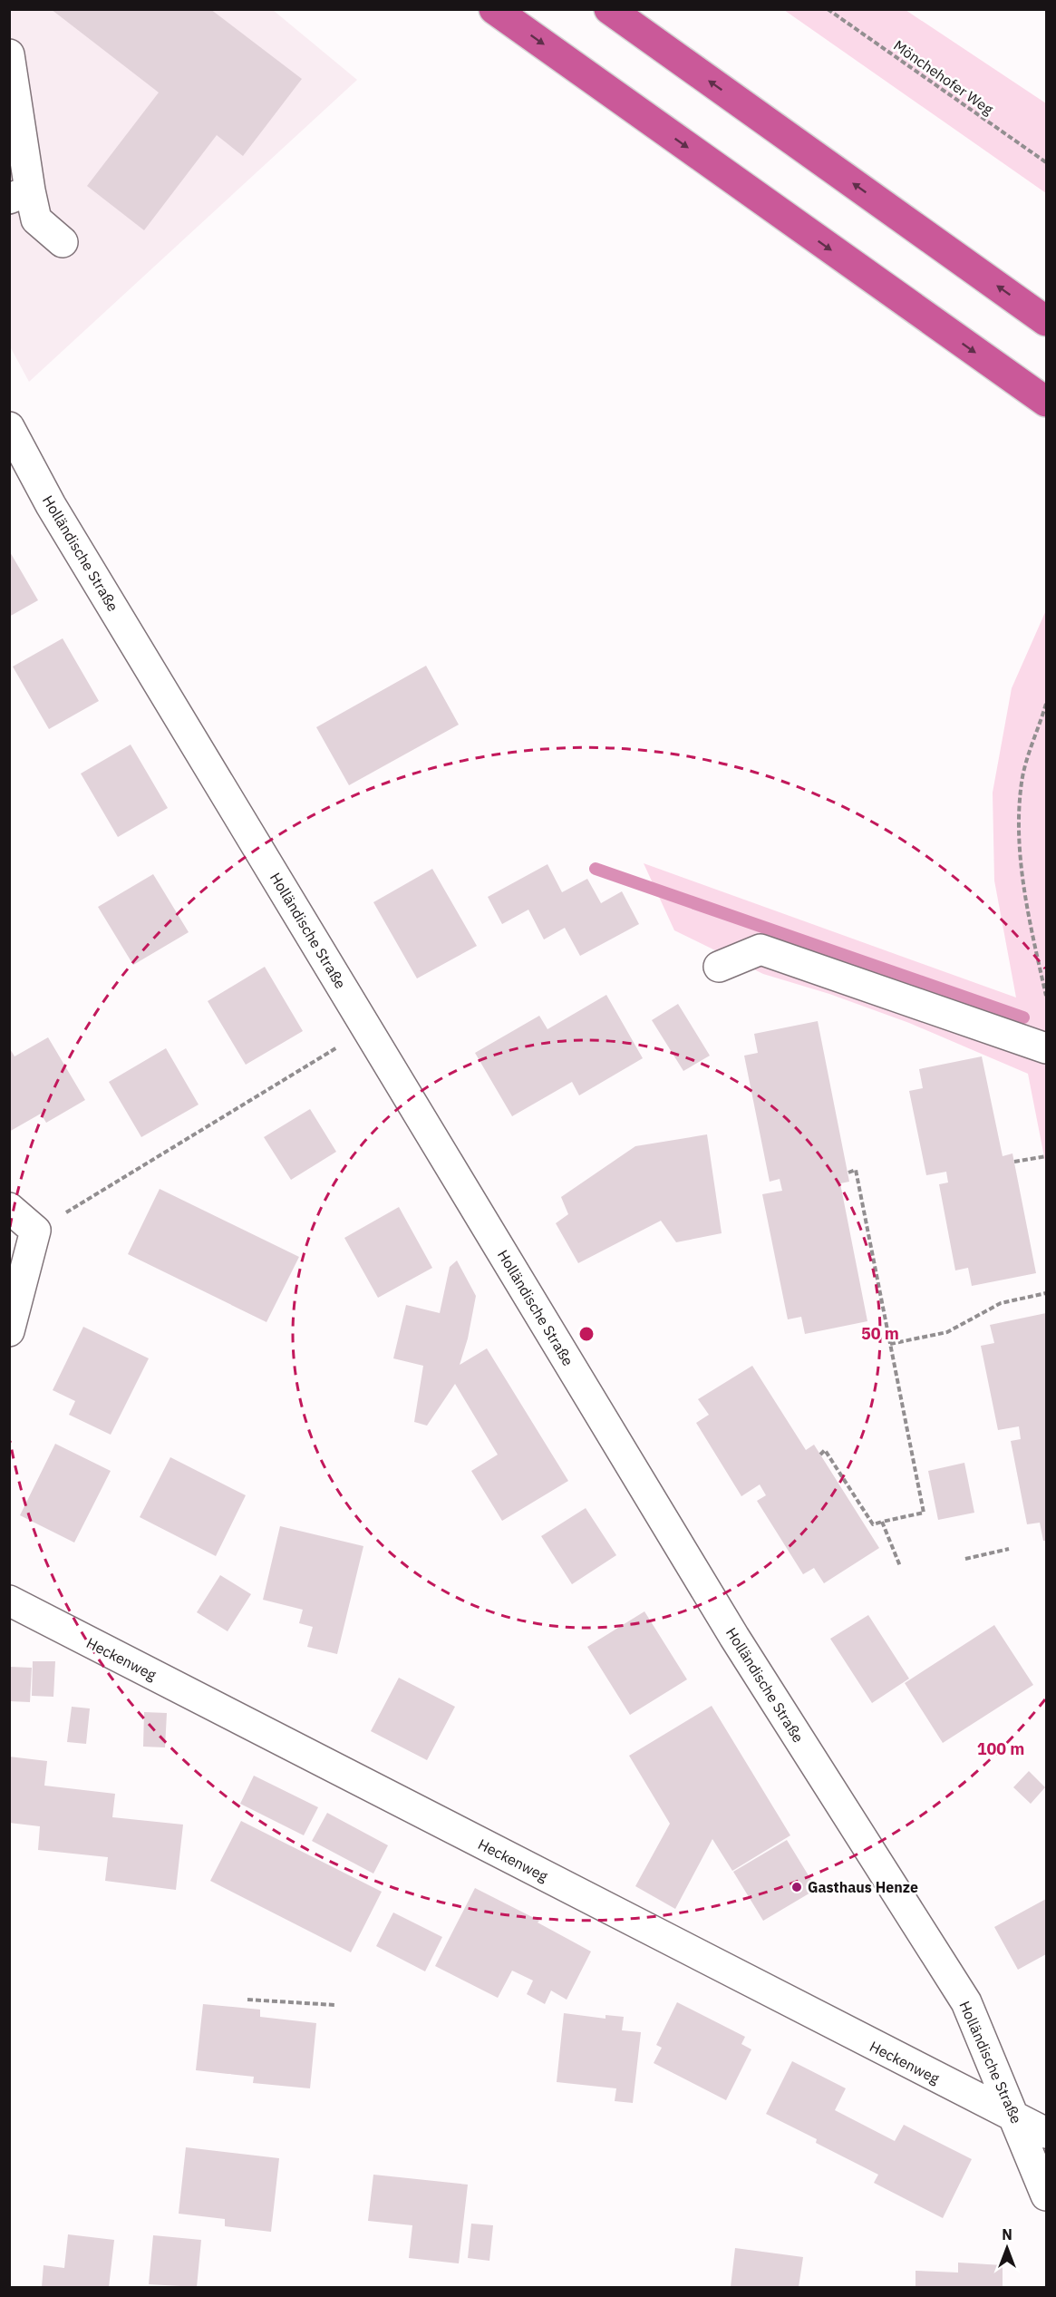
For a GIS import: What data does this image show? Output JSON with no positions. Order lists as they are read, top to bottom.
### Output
{
  "streets": {
    "street": ["Holländische Straße", "Heckenweg"],
    "path": ["Mönchehofer Weg"]
  },
  "crossings": [
    ["Holländische Straße", "Heckenweg"]
  ],
  "places": ["Gasthaus Henze"],
  "north": "top",
  "rings": ["50 m", "100 m"]
}
